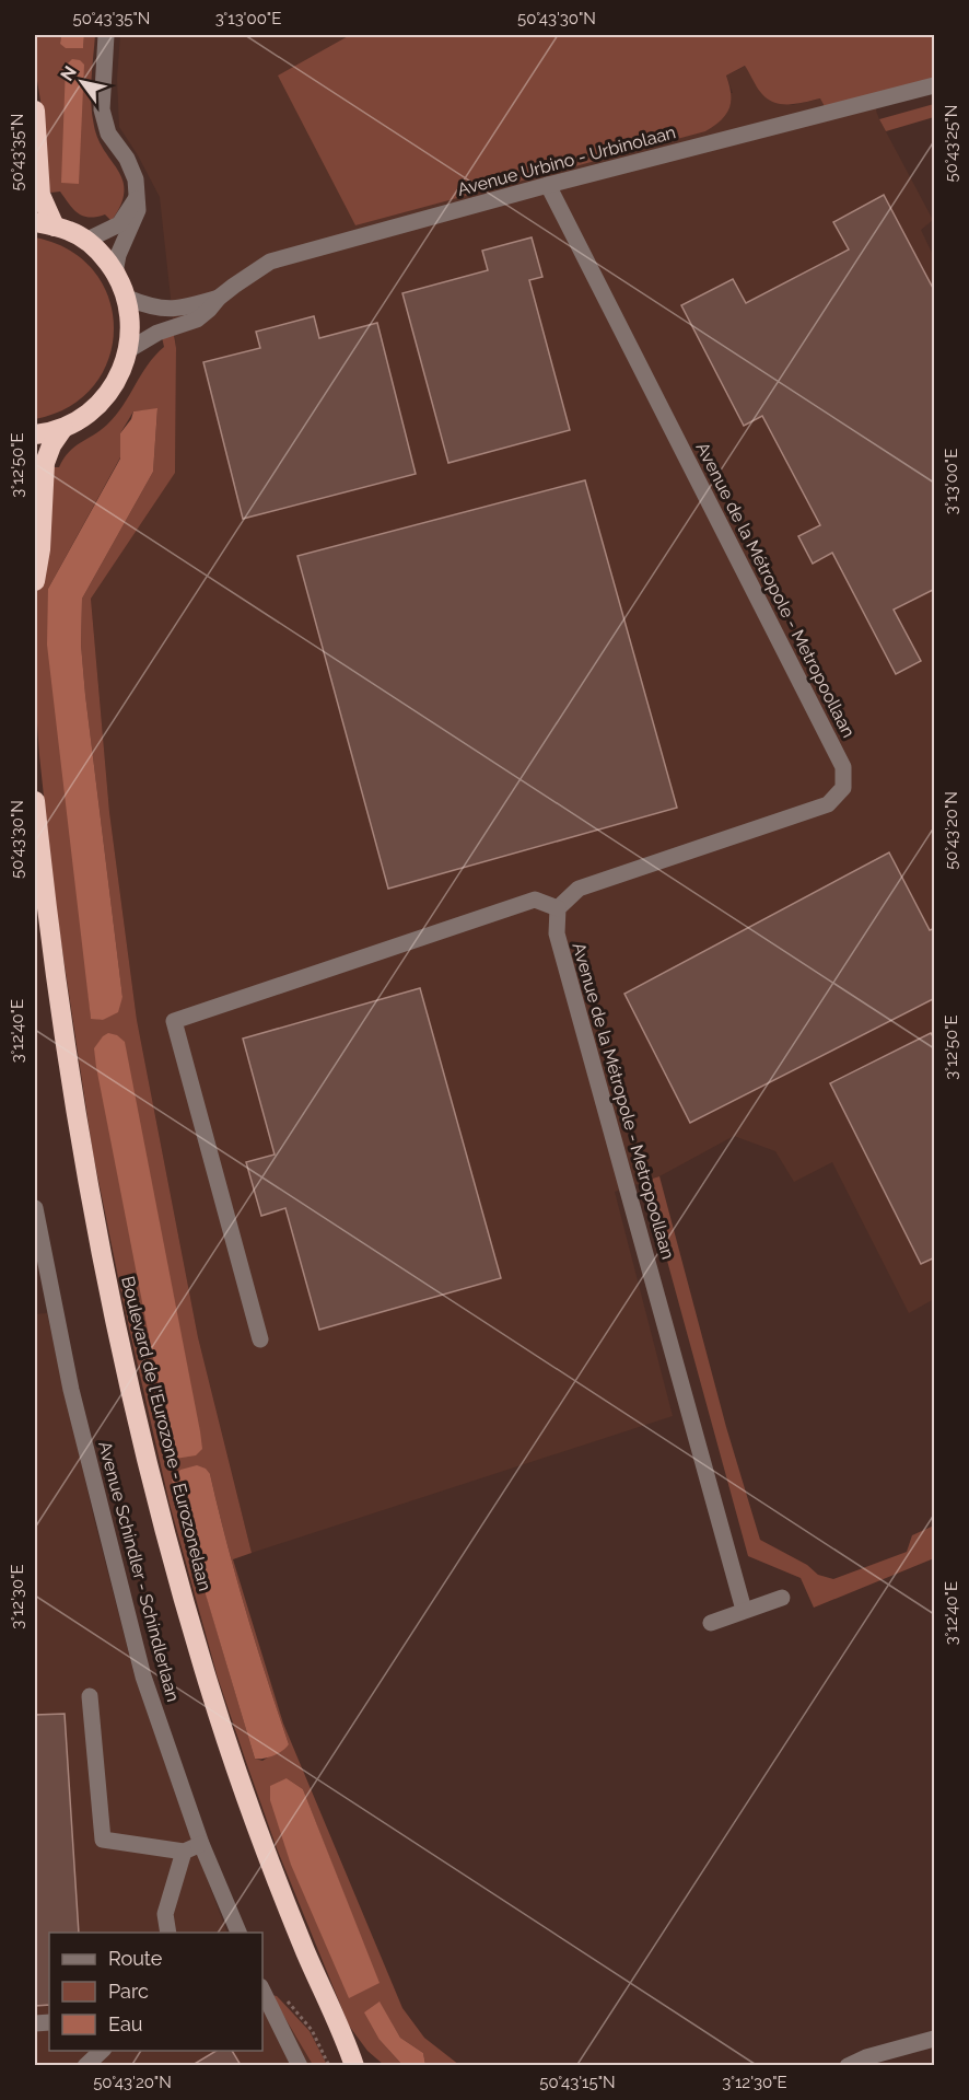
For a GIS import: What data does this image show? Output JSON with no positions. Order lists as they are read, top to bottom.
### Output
{
  "streets": {
    "highway": ["Boulevard de l'Eurozone - Eurozonelaan"],
    "street": ["Avenue Urbino - Urbinolaan", "Avenue de la Métropole - Metropoollaan", "Avenue Schindler - Schindlerlaan"]
  },
  "crossings": [
    ["Avenue Urbino - Urbinolaan", "Avenue de la Métropole - Metropoollaan"]
  ],
  "legend": ["Route", "Parc", "Eau"],
  "north": "top left",
  "coordinates": [
    "50°43'35\"N",
    "3°13'00\"E",
    "50°43'30\"N",
    "50°43'25\"N",
    "3°12'50\"E",
    "50°43'20\"N",
    "3°12'40\"E",
    "3°12'30\"E",
    "50°43'15\"N"
  ]
}
